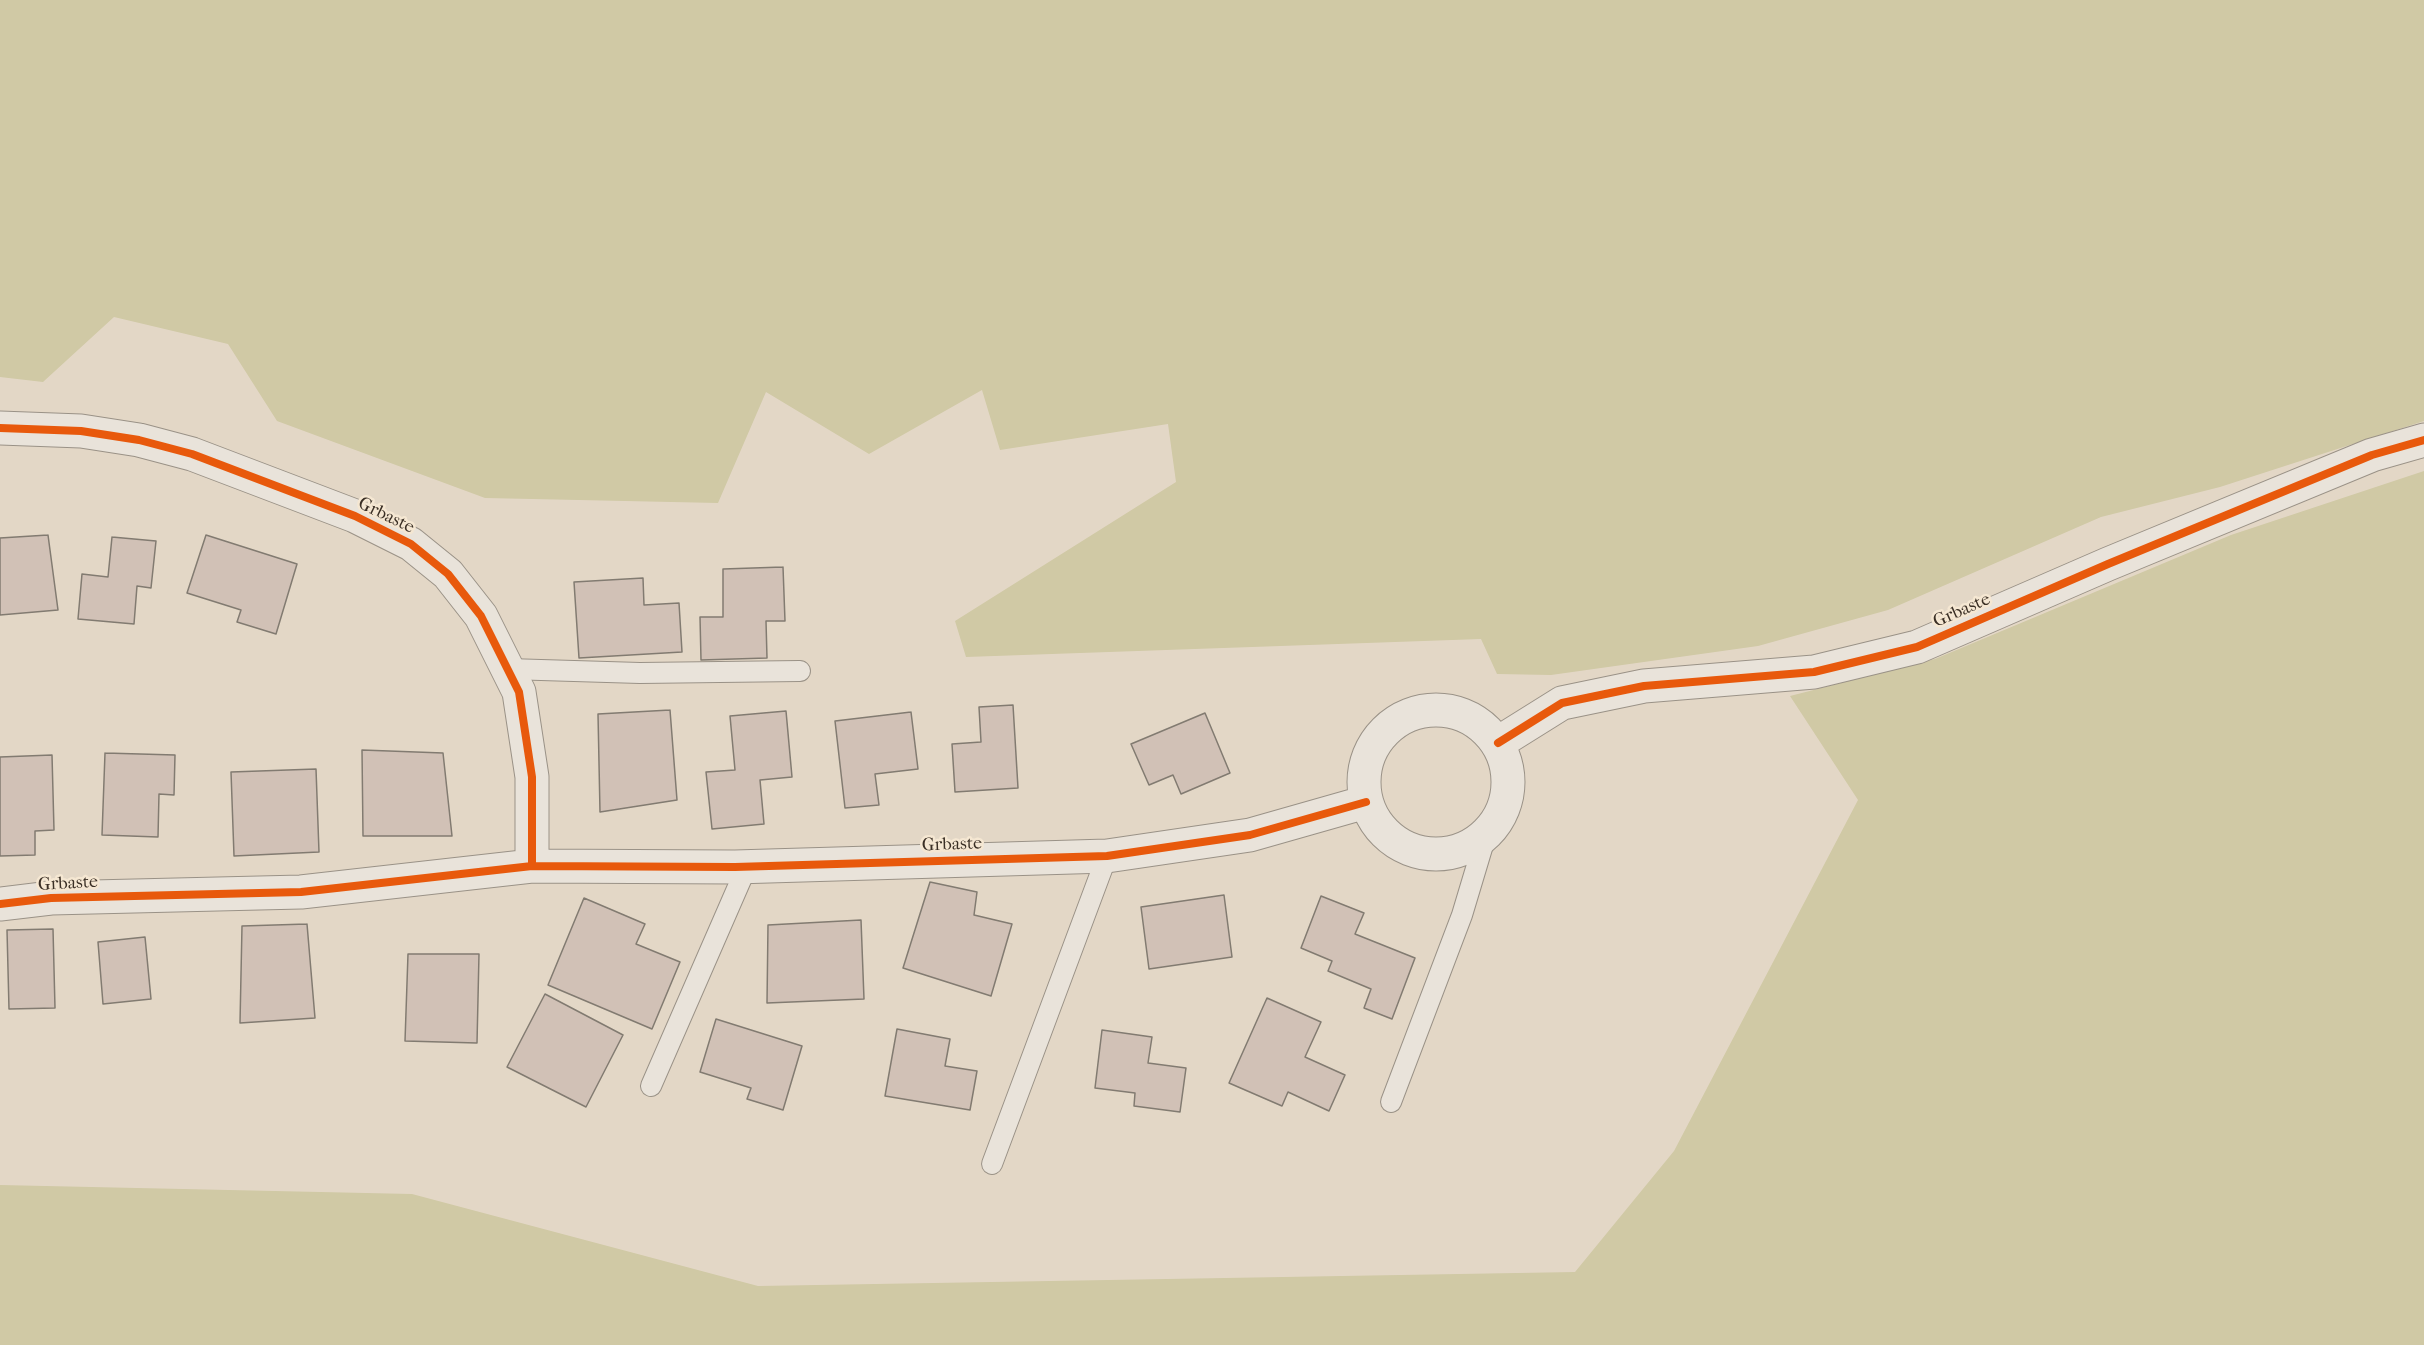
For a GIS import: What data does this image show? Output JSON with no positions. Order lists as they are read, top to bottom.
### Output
{
  "streets": {
    "street": ["Grbaste"]
  }
}
